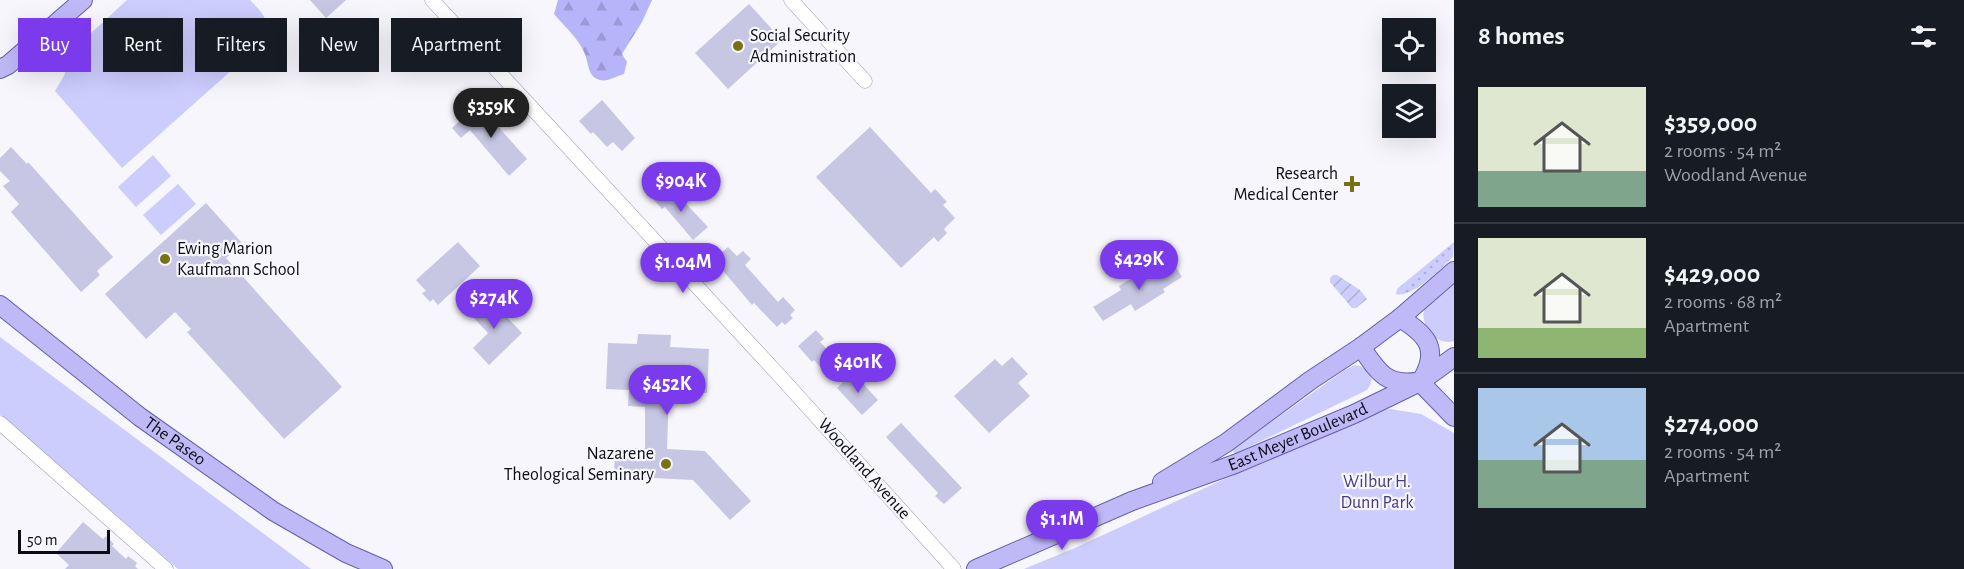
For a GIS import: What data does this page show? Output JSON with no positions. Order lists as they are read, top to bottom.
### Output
{
  "streets": {
    "main road": ["East Meyer Boulevard", "The Paseo"],
    "street": ["Woodland Avenue"]
  },
  "parks": ["Wilbur H. Dunn Park"],
  "places": {
    "other": ["Social Security Administration", "Ewing Marion Kaufmann School", "Nazarene Theological Seminary"],
    "health": ["Research Medical Center"]
  },
  "scale_bar": "50 m",
  "page": {
    "heading": "8 homes",
    "chip": [
      "Buy",
      "Rent",
      "Filters",
      "New",
      "Apartment"
    ],
    "list": [
      {
        "name": "$359,000",
        "note": "2 rooms · 54 m² · Woodland Avenue"
      },
      {
        "name": "$429,000",
        "note": "2 rooms · 68 m² · Apartment"
      },
      {
        "name": "$274,000",
        "note": "2 rooms · 54 m² · Apartment"
      }
    ],
    "price": [
      "$359K",
      "$904K",
      "$429K",
      "$1.04M",
      "$274K",
      "$401K",
      "$452K",
      "$1.1M"
    ],
    "scale": "50 m"
  }
}
